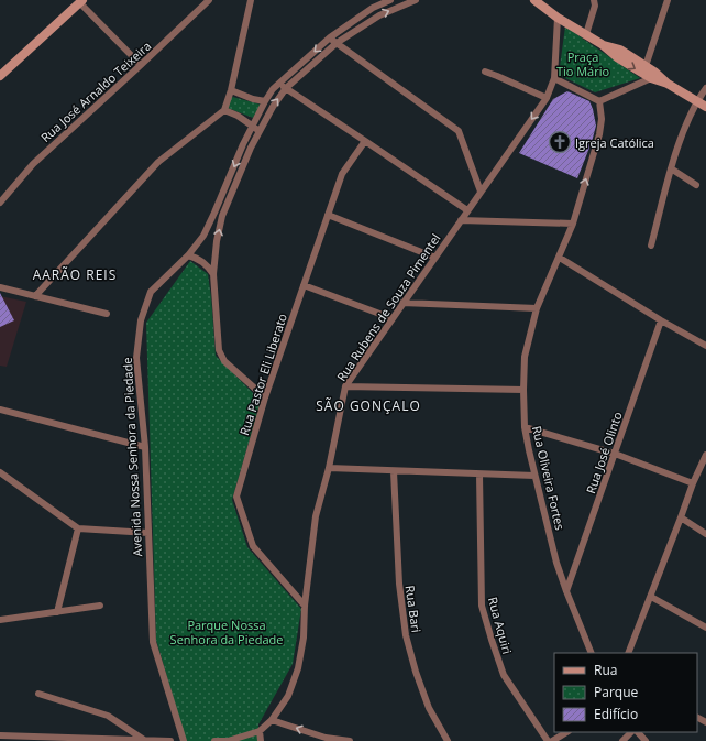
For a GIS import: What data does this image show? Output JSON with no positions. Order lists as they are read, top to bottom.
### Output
{
  "streets": {
    "street": [
      "Rua José Arnaldo Teixeira",
      "Rua Rubens de Souza Pimentel",
      "Rua Pastor Eli Liberato",
      "Rua José Olinto",
      "Avenida Nossa Senhora da Piedade",
      "Rua Oliveira Fortes",
      "Rua Bari",
      "Rua Aquiri"
    ]
  },
  "crossings": [
    ["Rua Rubens de Souza Pimentel", "Rua Pastor Eli Liberato"],
    ["Rua José Olinto", "Rua Oliveira Fortes"]
  ],
  "districts": ["AARÃO REIS", "SÃO GONÇALO"],
  "parks": ["Praça Tio Mário", "Parque Nossa Senhora da Piedade"],
  "places": {
    "church": ["Igreja Católica"]
  },
  "legend": ["Rua", "Parque", "Edifício"]
}
